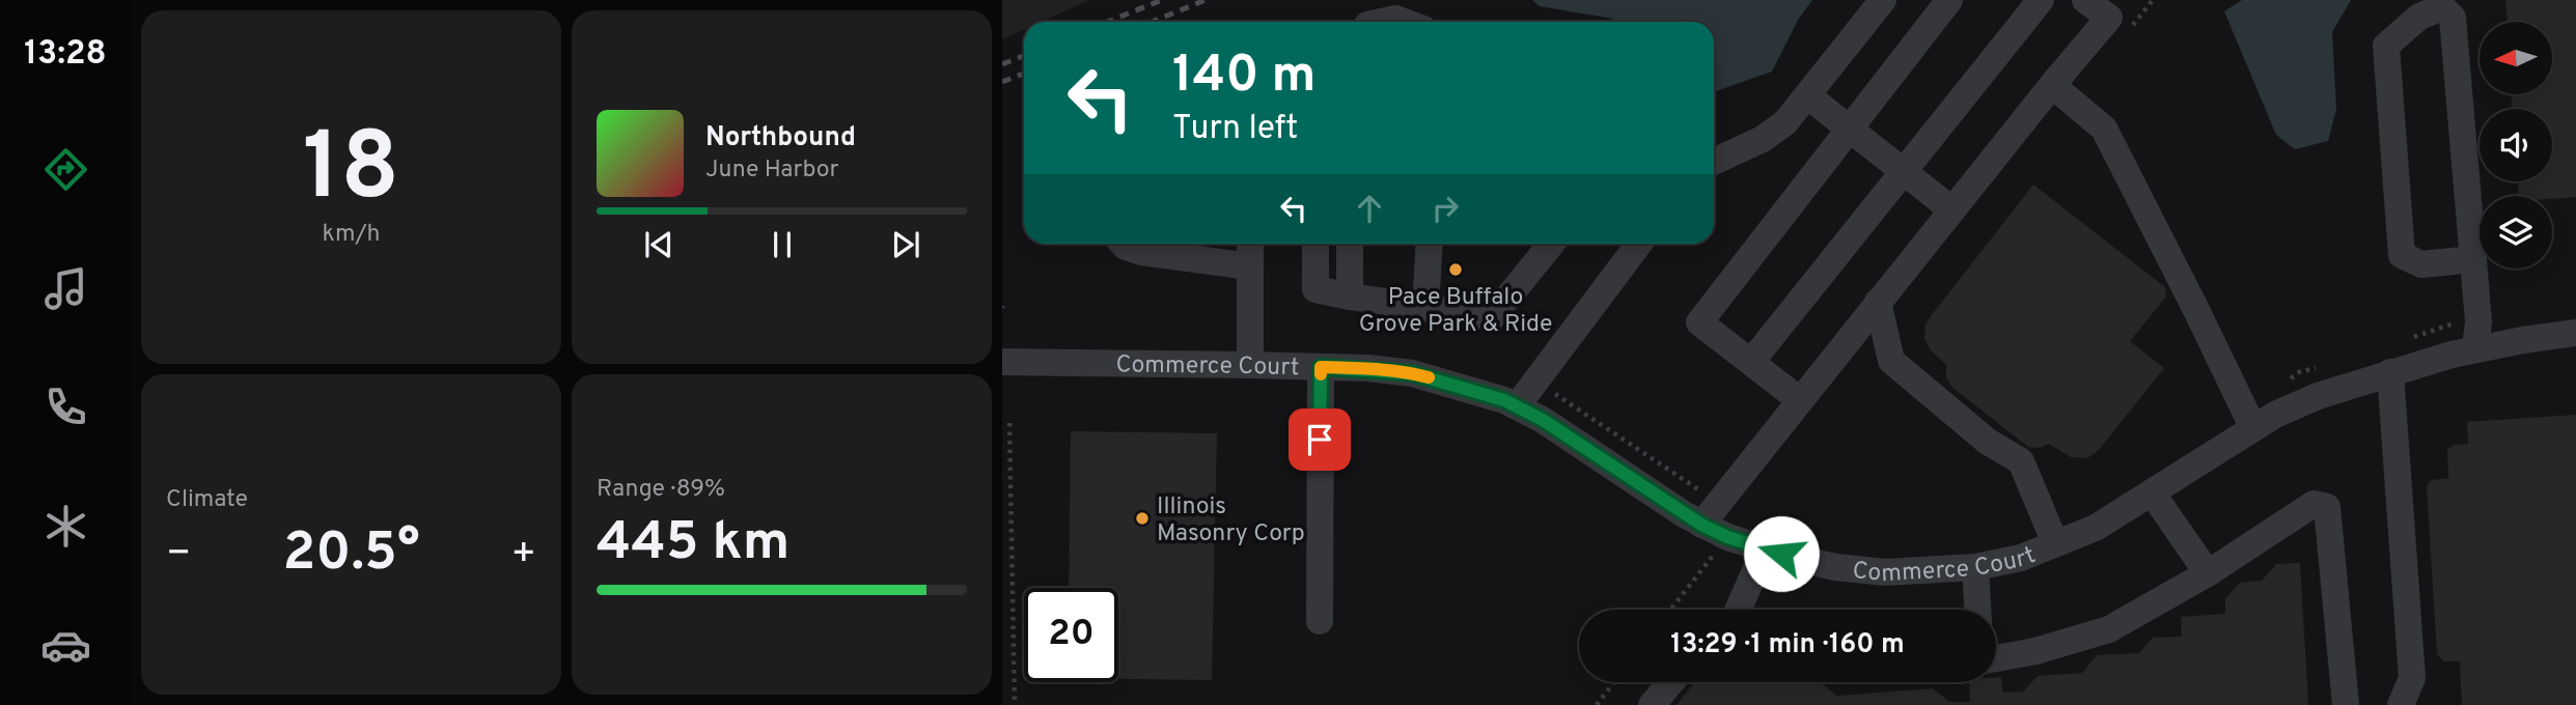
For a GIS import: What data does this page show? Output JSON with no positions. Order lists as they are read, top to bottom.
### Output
{
  "streets": {
    "lane": ["Commerce Court"]
  },
  "places": ["Pace Buffalo Grove Park & Ride", "Illinois Masonry Corp"],
  "north": "left",
  "page": {
    "tabs": "13:28",
    "tile": [
      ["18", "km/h"],
      "Climate",
      ["Range · 89%", "445 km"]
    ],
    "turn": ["140 m", "Turn left"],
    "song": ["Northbound", "June Harbor"],
    "heat": ["−", "20.5°", "+"],
    "limit": "20",
    "trip": "13:29 · 1 min · 160 m"
  }
}
